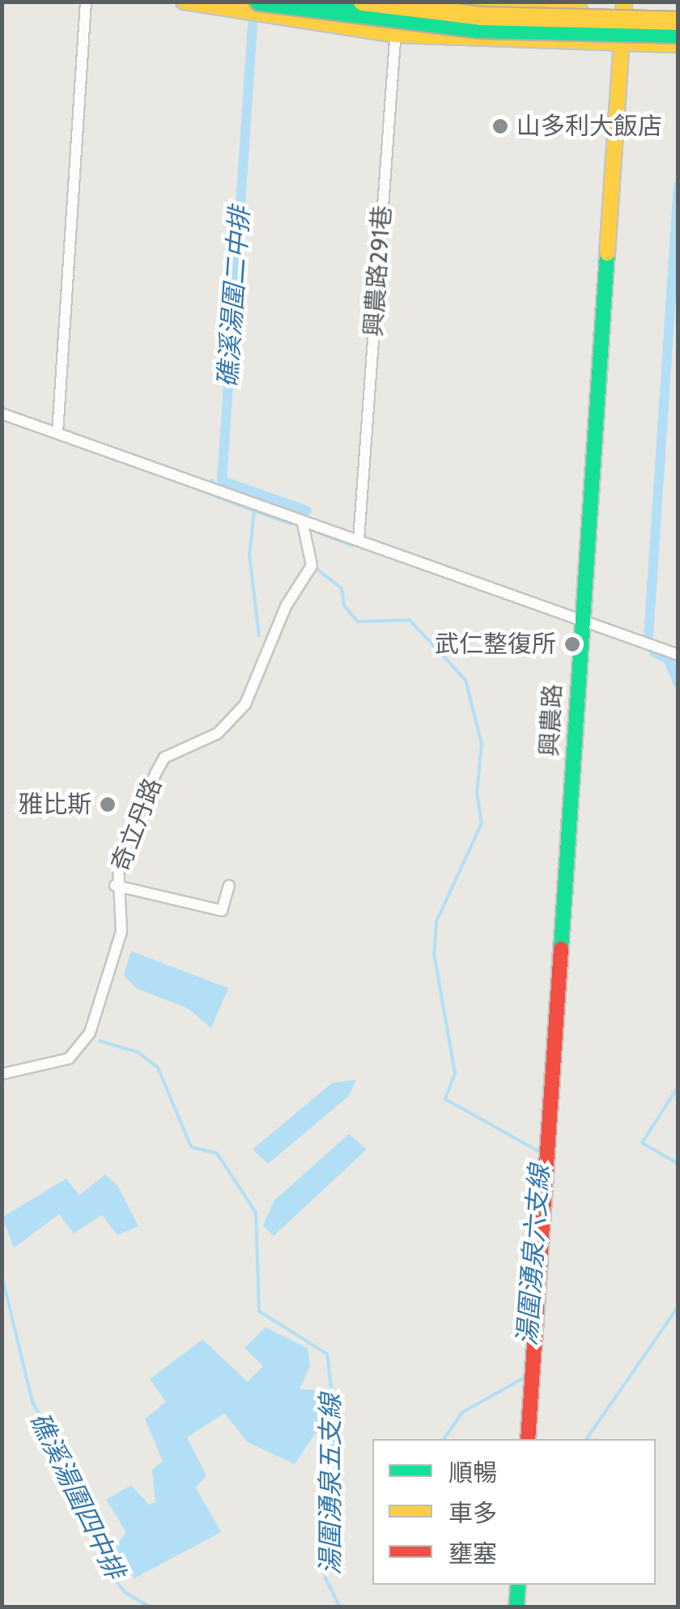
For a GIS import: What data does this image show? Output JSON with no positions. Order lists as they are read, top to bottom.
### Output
{
  "streets": {
    "main road": ["興農路"],
    "street": ["興農路291巷", "奇立丹路"]
  },
  "water": [
    "礁溪湯圍二中排",
    "湯圍湧泉六支線",
    "湯圍湧泉五支線",
    "礁溪湯圍四中排"
  ],
  "places": ["山多利大飯店", "武仁整復所", "雅比斯"],
  "legend": ["順暢", "車多", "壅塞"]
}
